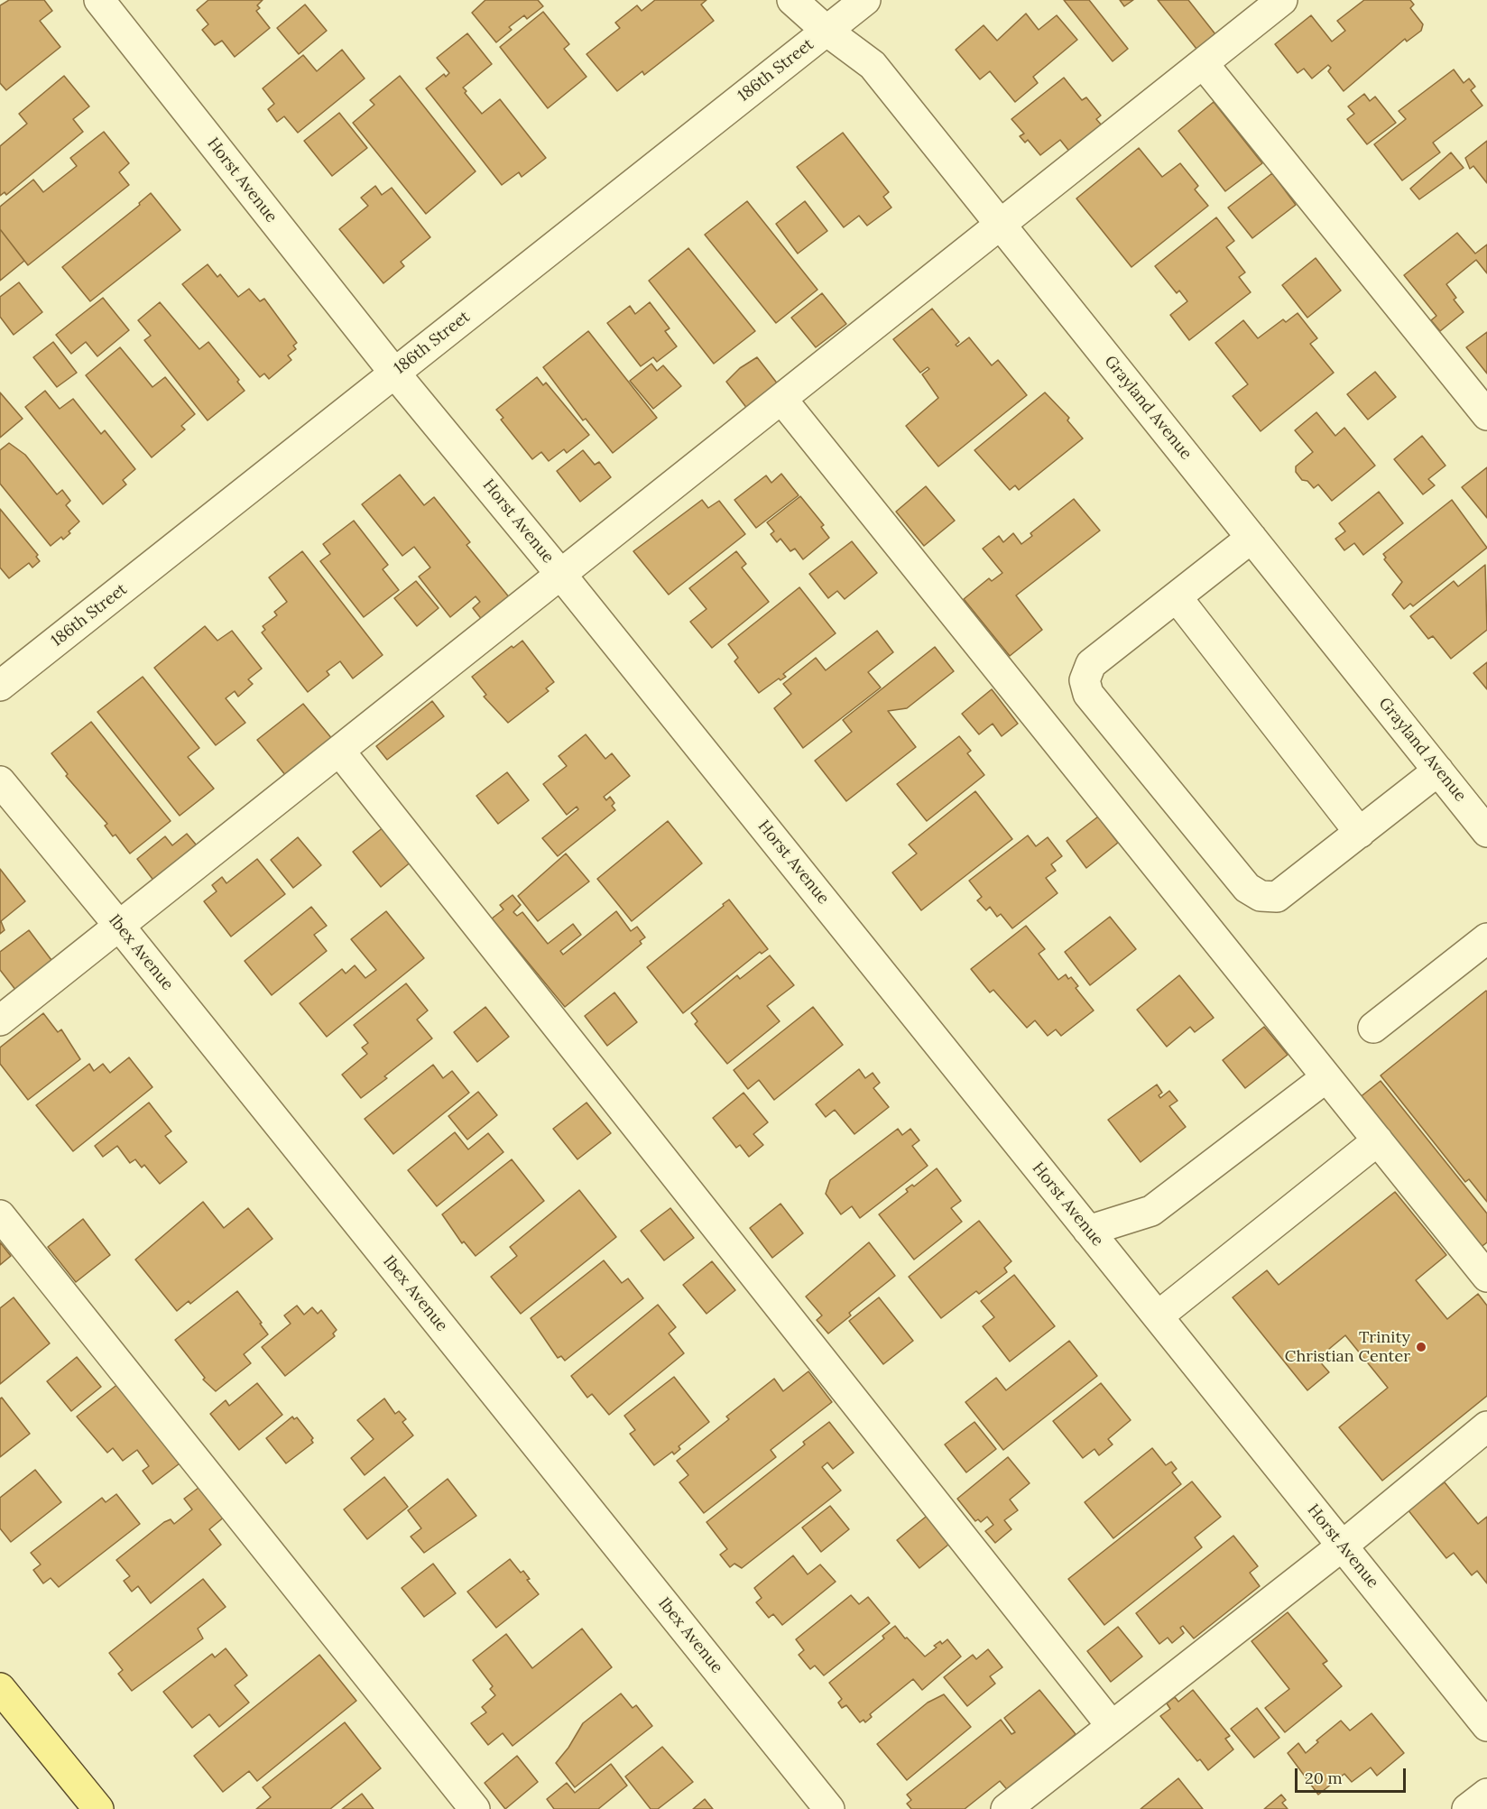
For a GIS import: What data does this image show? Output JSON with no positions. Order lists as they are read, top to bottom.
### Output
{
  "streets": {
    "street": [
      "186th Street",
      "Horst Avenue",
      "Grayland Avenue",
      "Ibex Avenue"
    ]
  },
  "crossings": [
    ["186th Street", "Horst Avenue"],
    ["186th Street", "Grayland Avenue"]
  ],
  "places": ["Trinity Christian Center"],
  "scale_bar": "20 m"
}
